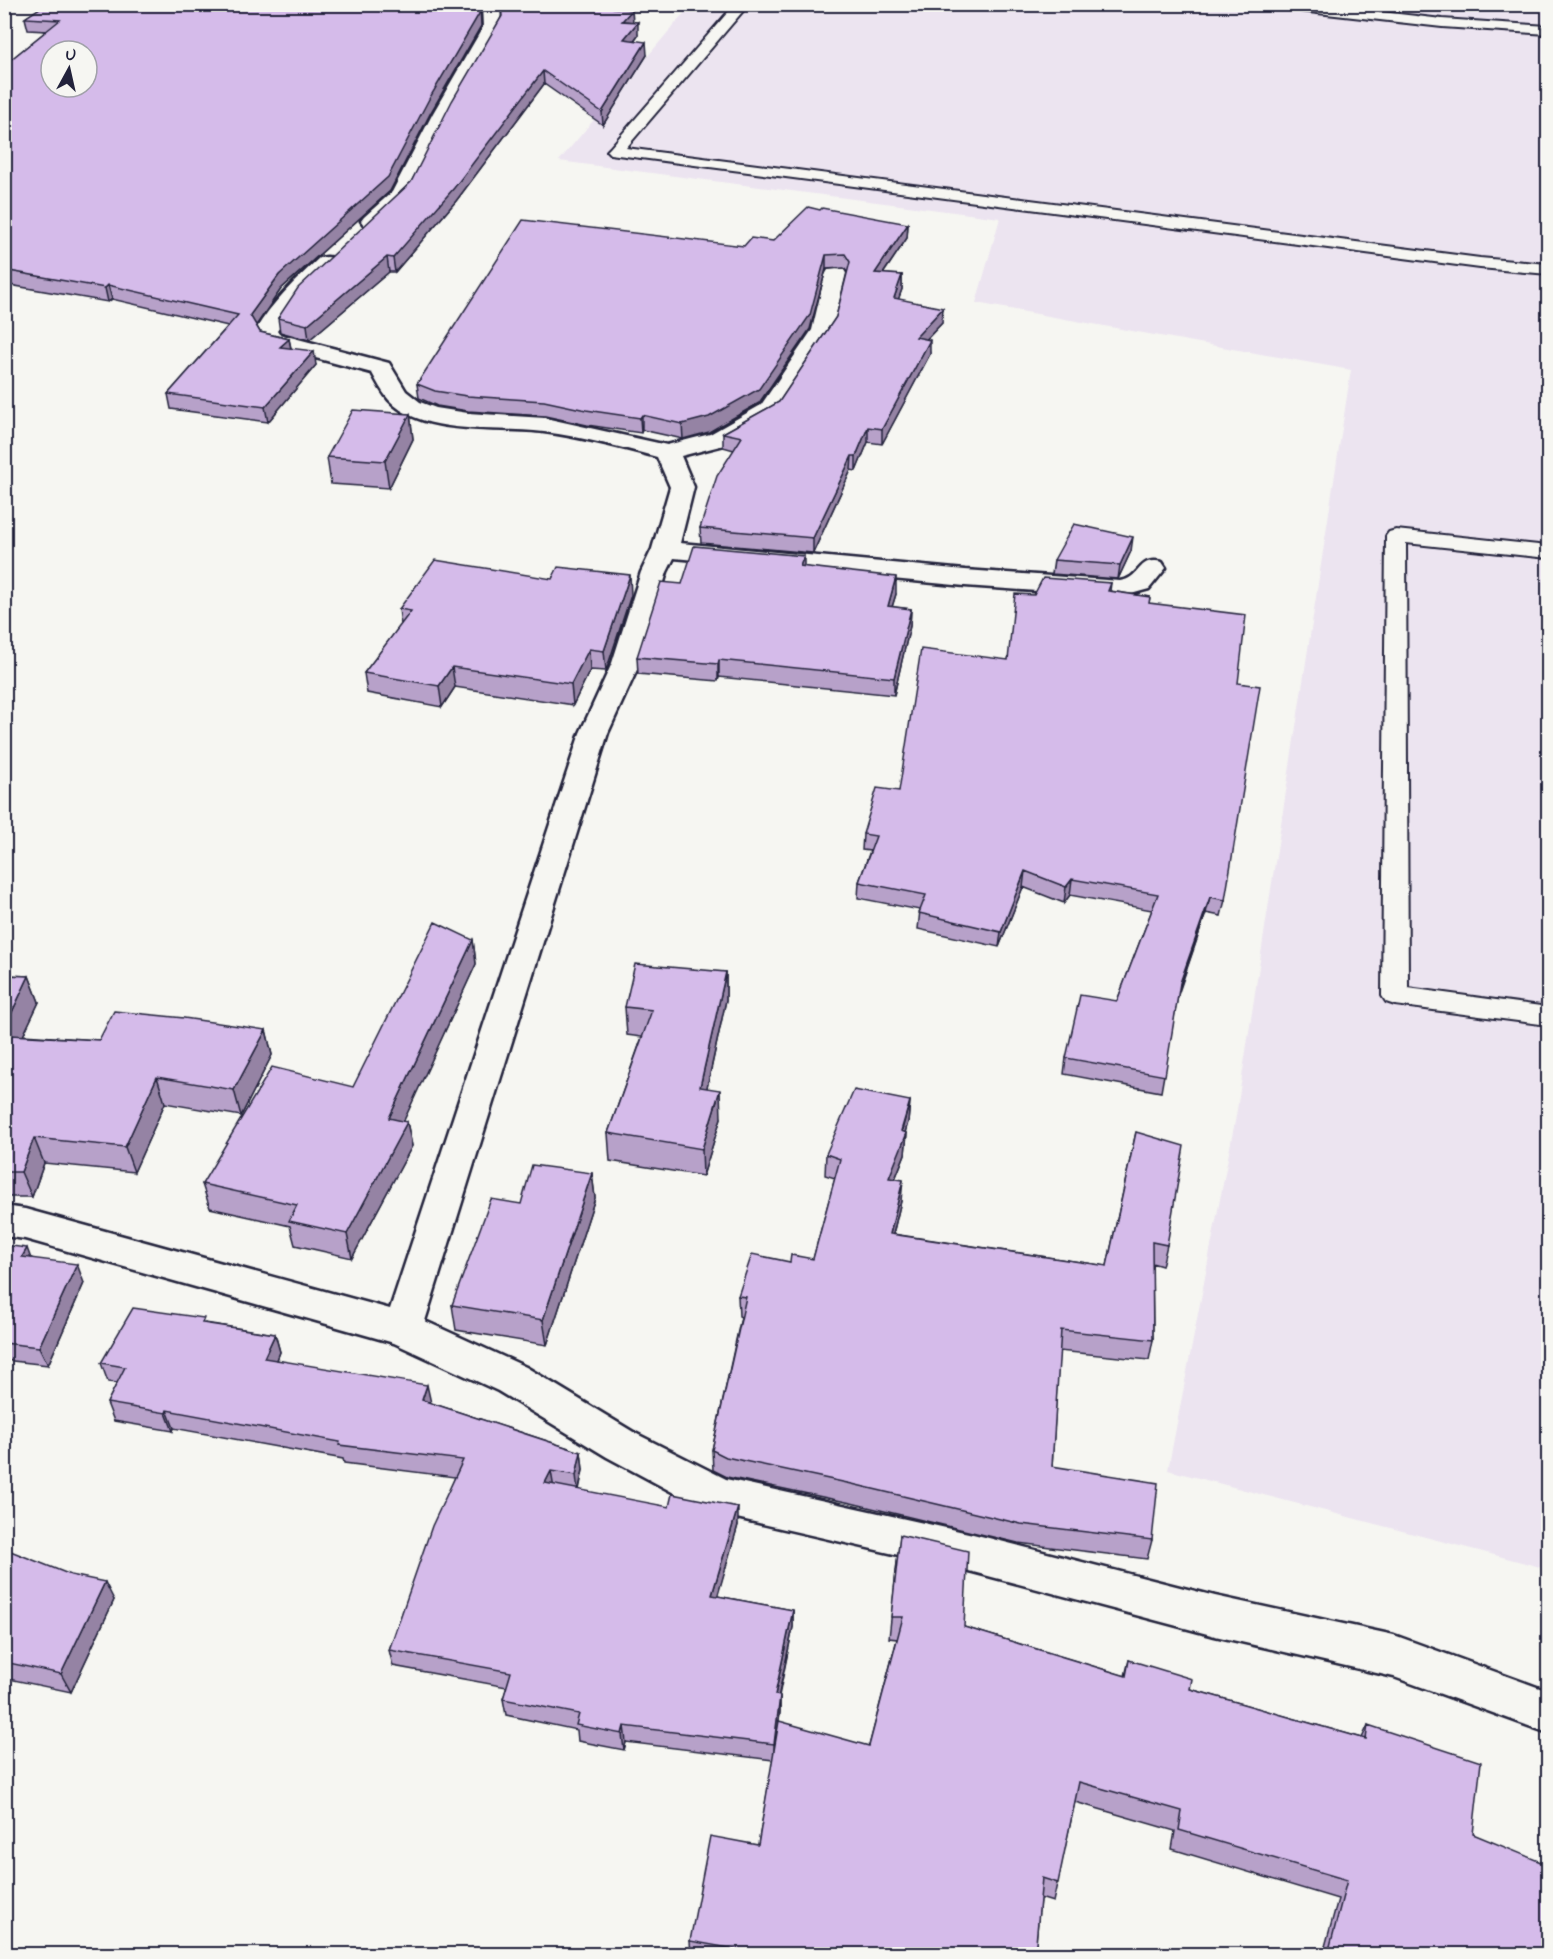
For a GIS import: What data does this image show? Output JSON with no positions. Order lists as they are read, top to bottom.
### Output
{
  "north": "top"
}
